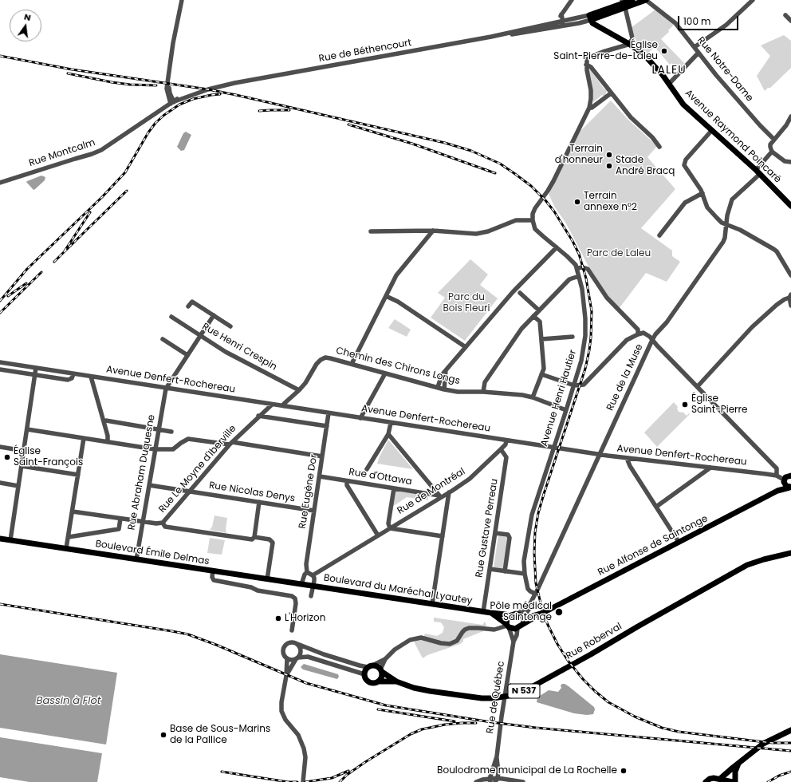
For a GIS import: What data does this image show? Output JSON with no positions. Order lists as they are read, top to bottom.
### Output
{
  "streets": {
    "main road": [
      "Rue de Béthencourt",
      "Avenue Raymond Poincaré",
      "Rue Alfonse de Saintonge",
      "Boulevard Émile Delmas",
      "Boulevard du Maréchal Lyautey",
      "Rue Roberval",
      "N 537"
    ],
    "street": [
      "Rue Notre-Dame",
      "Rue Montcalm",
      "Rue Henri Crespin",
      "Chemin des Chirons Longs",
      "Rue de la Muse",
      "Avenue Denfert-Rochereau",
      "Avenue Henri Hautier",
      "Rue Le Moyne d'Iberville",
      "Rue Abraham Duquesne",
      "Rue d'Ottawa",
      "Rue Eugène Dor",
      "Rue de Montréal",
      "Rue Nicolas Denys",
      "Rue Gustave Perreau",
      "Rue de Québec"
    ]
  },
  "crossings": [
    ["Rue de Béthencourt", "Rue Notre-Dame"],
    ["Rue de Béthencourt", "Avenue Raymond Poincaré"],
    ["Rue de Béthencourt", "Rue Montcalm"],
    ["Avenue Raymond Poincaré", "Rue de la Muse"],
    ["Rue Henri Crespin", "Chemin des Chirons Longs"],
    ["Chemin des Chirons Longs", "Avenue Denfert-Rochereau"],
    ["Chemin des Chirons Longs", "Avenue Henri Hautier"],
    ["Rue de la Muse", "Avenue Denfert-Rochereau"],
    ["Rue de la Muse", "Avenue Henri Hautier"],
    ["Rue de la Muse", "Rue Alfonse de Saintonge"],
    ["Rue de la Muse", "Boulevard du Maréchal Lyautey"],
    ["Rue de la Muse", "Rue de Québec"],
    ["Avenue Denfert-Rochereau", "Avenue Henri Hautier"],
    ["Avenue Denfert-Rochereau", "Rue Le Moyne d'Iberville"],
    ["Avenue Denfert-Rochereau", "Rue Abraham Duquesne"],
    ["Avenue Denfert-Rochereau", "Rue Eugène Dor"],
    ["Avenue Denfert-Rochereau", "Rue de Montréal"],
    ["Avenue Denfert-Rochereau", "Rue Alfonse de Saintonge"],
    ["Rue Le Moyne d'Iberville", "Rue Abraham Duquesne"],
    ["Rue Le Moyne d'Iberville", "Rue Nicolas Denys"],
    ["Rue Abraham Duquesne", "Rue Nicolas Denys"],
    ["Rue Abraham Duquesne", "Boulevard Émile Delmas"],
    ["Rue d'Ottawa", "Rue Eugène Dor"],
    ["Rue d'Ottawa", "Rue de Montréal"],
    ["Rue Eugène Dor", "Rue Nicolas Denys"],
    ["Rue de Montréal", "Rue Gustave Perreau"],
    ["Rue Gustave Perreau", "Boulevard du Maréchal Lyautey"],
    ["Rue Alfonse de Saintonge", "Boulevard du Maréchal Lyautey"],
    ["Rue Alfonse de Saintonge", "Rue de Québec"],
    ["Boulevard Émile Delmas", "Boulevard du Maréchal Lyautey"],
    ["Boulevard du Maréchal Lyautey", "Rue de Québec"]
  ],
  "districts": ["LALEU"],
  "water": ["Bassin à Flot"],
  "parks": ["Parc de Laleu", "Parc du Bois Fleuri"],
  "places": [
    "Église Saint-Pierre-de-Laleu",
    "Terrain d'honneur",
    "Stade André Bracq",
    "Terrain annexe n°2",
    "Église Saint-Pierre",
    "Église Saint-François",
    "Pôle médical Saintonge",
    "L'Horizon",
    "Base de Sous-Marins de la Pallice",
    "Boulodrome municipal de La Rochelle"
  ],
  "scale_bar": "100 m",
  "north": "top"
}
